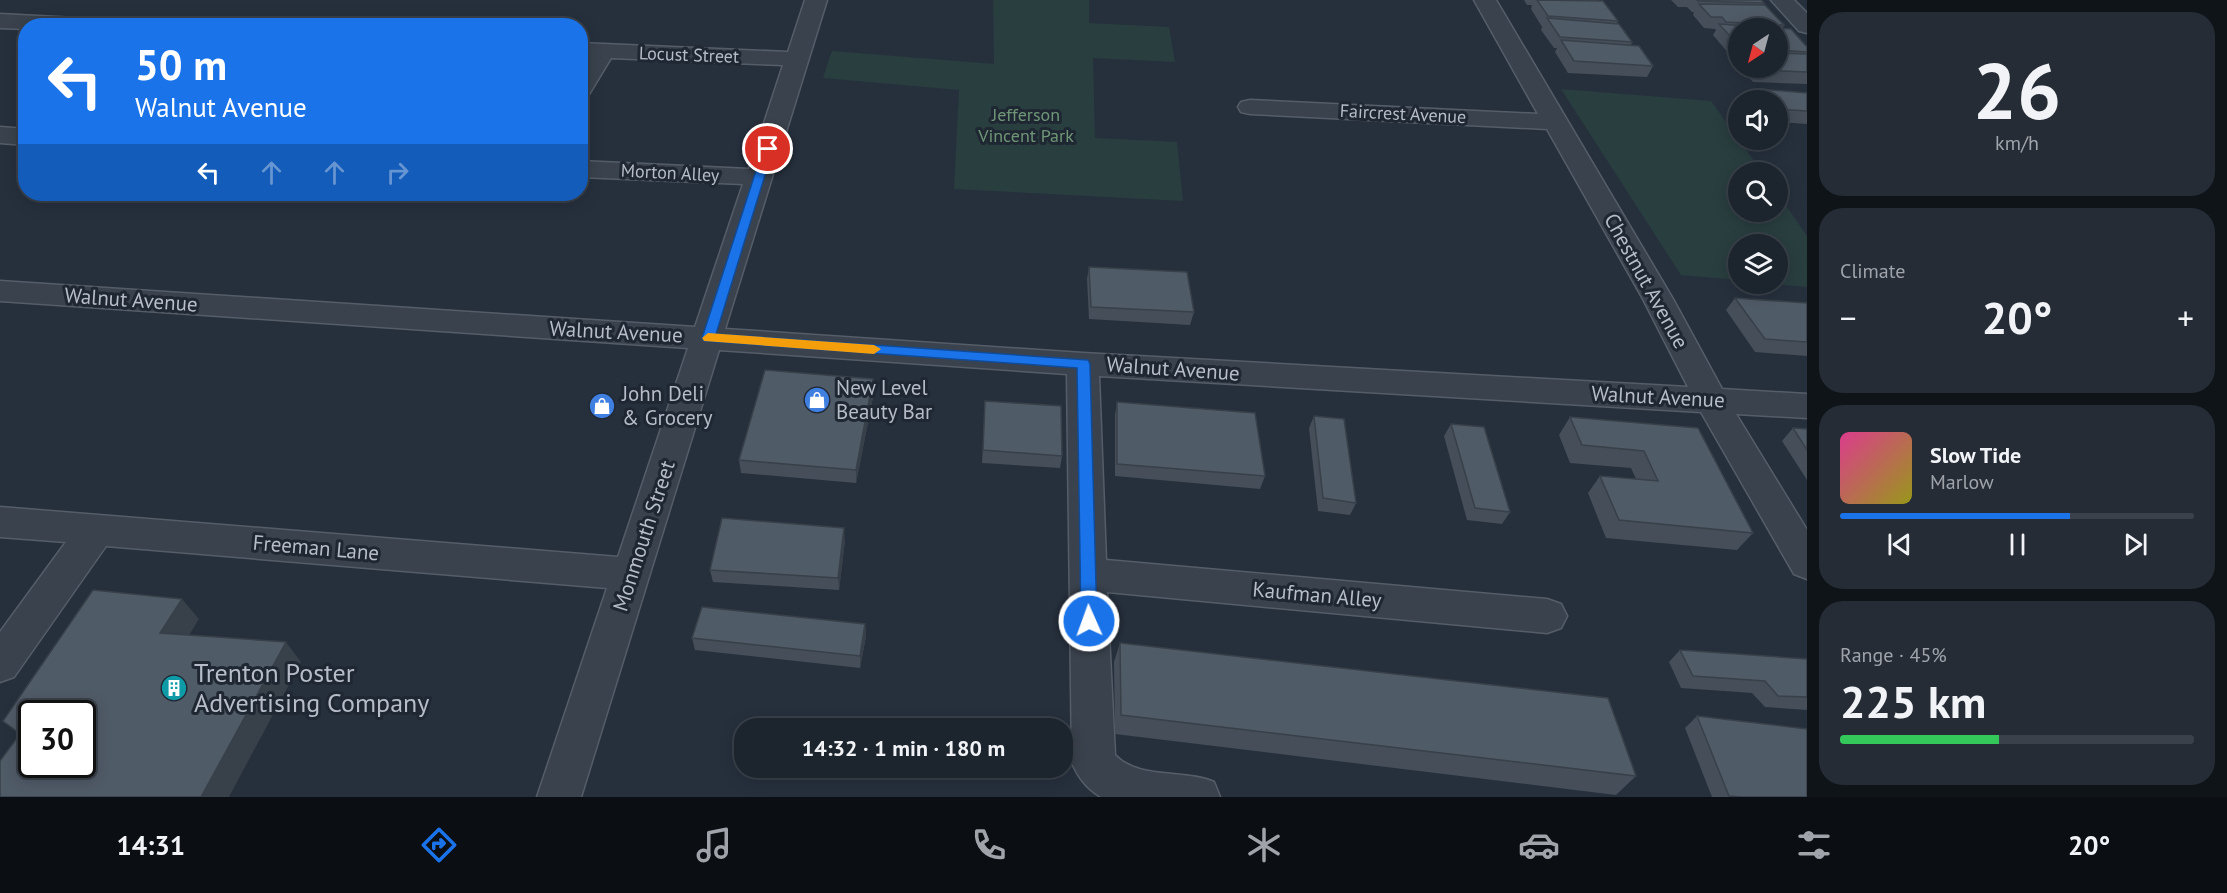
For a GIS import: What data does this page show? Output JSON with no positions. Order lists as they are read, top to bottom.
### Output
{
  "streets": {
    "street": [
      "Locust Street",
      "Faircrest Avenue",
      "Morton Alley",
      "Chestnut Avenue",
      "Walnut Avenue",
      "Monmouth Street",
      "Freeman Lane",
      "Kaufman Alley"
    ]
  },
  "crossings": [
    ["Locust Street", "Monmouth Street"],
    ["Faircrest Avenue", "Chestnut Avenue"],
    ["Morton Alley", "Monmouth Street"],
    ["Chestnut Avenue", "Walnut Avenue"],
    ["Walnut Avenue", "Monmouth Street"],
    ["Monmouth Street", "Freeman Lane"]
  ],
  "parks": ["Jefferson Vincent Park"],
  "places": {
    "shop": ["New Level Beauty Bar", "John Deli & Grocery"],
    "building": ["Trenton Poster Advertising Company"]
  },
  "north": "bottom left",
  "page": {
    "tile": [
      ["26", "km/h"],
      "Climate",
      ["Range · 45%", "225 km"]
    ],
    "turn": ["50 m", "Walnut Avenue"],
    "heat": ["−", "20°", "+"],
    "song": ["Slow Tide", "Marlow"],
    "limit": "30",
    "trip": "14:32 · 1 min · 180 m",
    "tabs": ["14:31", "20°"]
  }
}
